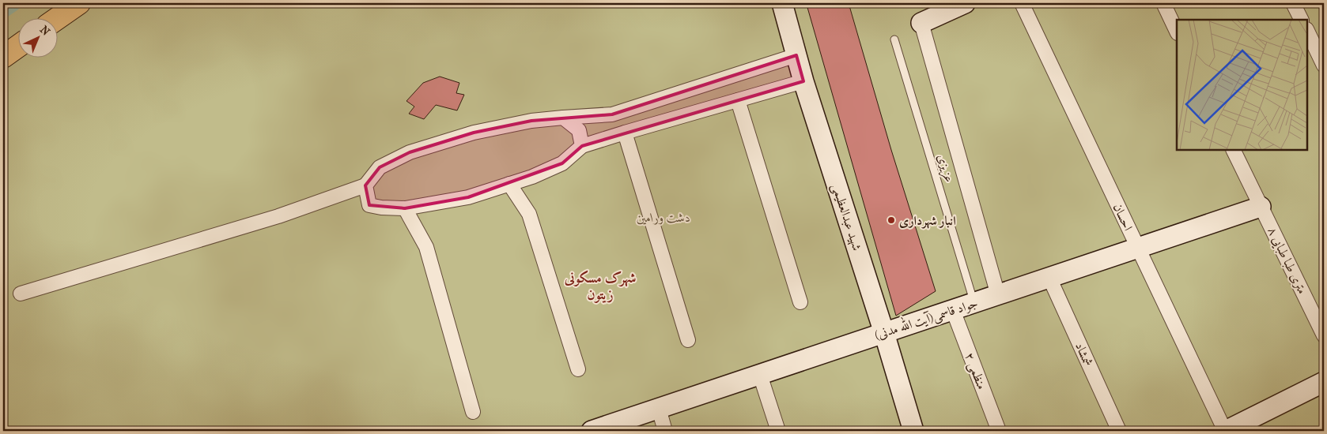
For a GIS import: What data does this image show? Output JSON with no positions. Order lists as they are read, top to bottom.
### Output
{
  "streets": {
    "street": [
      "شهید عبدالعظیمی",
      "احسان",
      "۸ متری طبا طبایی",
      "جواد قاسمی(آیت الله مدنی)",
      "شمشاد",
      "منظمی ۲"
    ],
    "lane": ["عزیزی"]
  },
  "crossings": [
    ["عزیزی", "جواد قاسمی(آیت الله مدنی)"],
    ["شهید عبدالعظیمی", "جواد قاسمی(آیت الله مدنی)"],
    ["احسان", "جواد قاسمی(آیت الله مدنی)"],
    ["۸ متری طبا طبایی", "جواد قاسمی(آیت الله مدنی)"],
    ["جواد قاسمی(آیت الله مدنی)", "شمشاد"],
    ["جواد قاسمی(آیت الله مدنی)", "منظمی ۲"]
  ],
  "districts": ["شهرک مسکونی زیتون"],
  "parks": ["دشت ورامین"],
  "places": ["انبار شهرداری"],
  "north": "top right"
}
